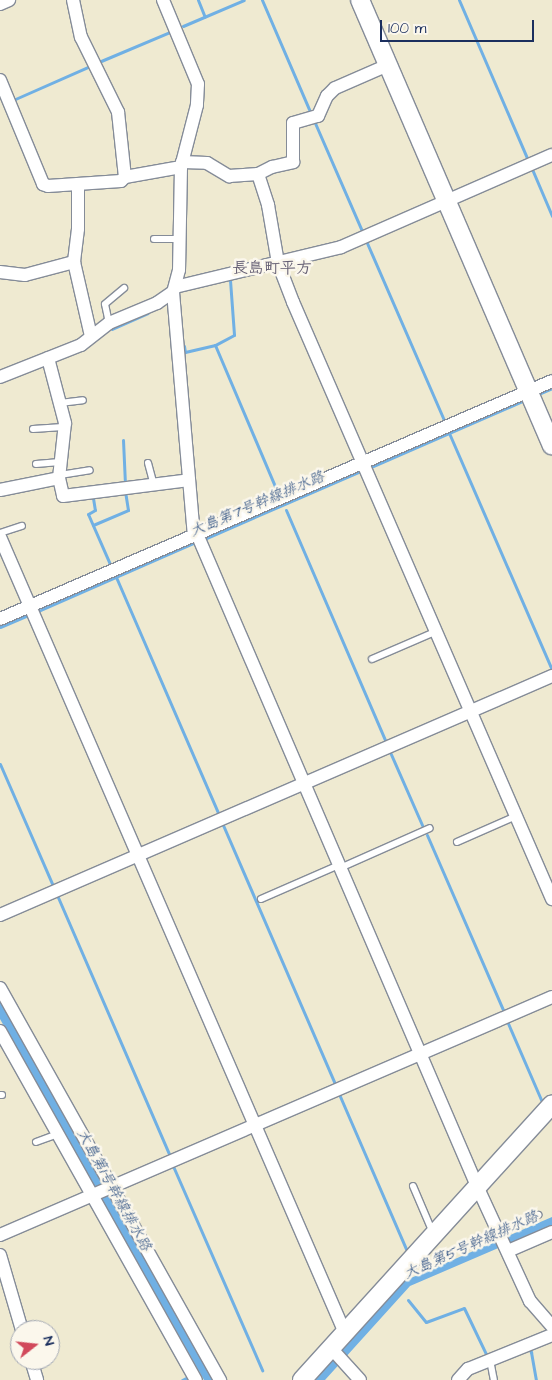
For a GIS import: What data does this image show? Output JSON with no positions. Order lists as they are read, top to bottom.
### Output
{
  "districts": ["長島町平方"],
  "water": ["大島第7号幹線排水路", "大島第1号幹線排水路", "大島第5号幹線排水路"],
  "scale_bar": "100 m",
  "north": "right"
}
